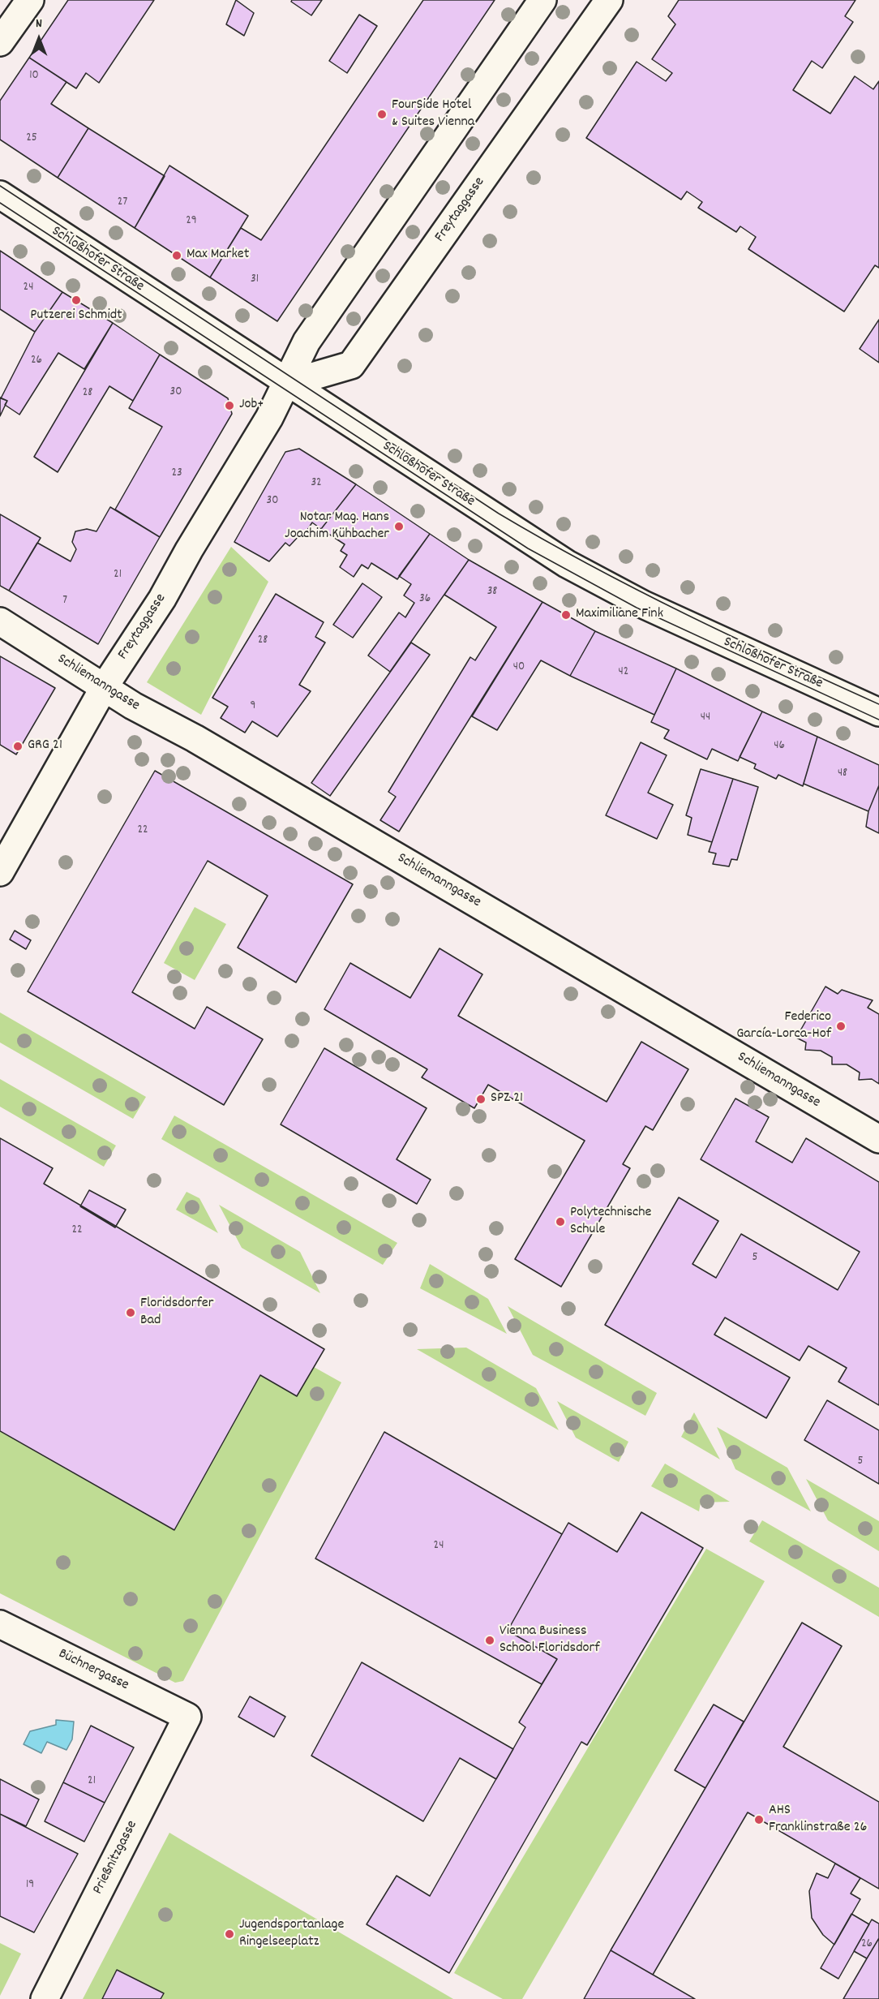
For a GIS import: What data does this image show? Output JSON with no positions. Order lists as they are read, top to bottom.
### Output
{
  "streets": {
    "street": [
      "Freytaggasse",
      "Schloßhofer Straße",
      "Schliemanngasse",
      "Büchnergasse",
      "Prießnitzgasse"
    ]
  },
  "crossings": [
    ["Freytaggasse", "Schloßhofer Straße"],
    ["Freytaggasse", "Schliemanngasse"],
    ["Büchnergasse", "Prießnitzgasse"]
  ],
  "places": [
    "FourSide Hotel & Suites Vienna",
    "Max Market",
    "Putzerei Schmidt",
    "Job+",
    "Notar Mag. Hans Joachim Kühbacher",
    "Maximiliane Fink",
    "GRG 21",
    "Federico García-Lorca-Hof",
    "SPZ 21",
    "Polytechnische Schule",
    "Floridsdorfer Bad",
    "Vienna Business School Floridsdorf",
    "AHS Franklinstraße 26",
    "Jugendsportanlage Ringelseeplatz"
  ],
  "house_numbers": [
    "10",
    "25",
    "27",
    "29",
    "31",
    "24",
    "26",
    "30",
    "28",
    "23",
    "32",
    "30",
    "21",
    "38",
    "36",
    "7",
    "28",
    "40",
    "42",
    "9",
    "44",
    "46",
    "48",
    "22",
    "22",
    "5",
    "5",
    "24",
    "21",
    "19",
    "26"
  ],
  "north": "top"
}
